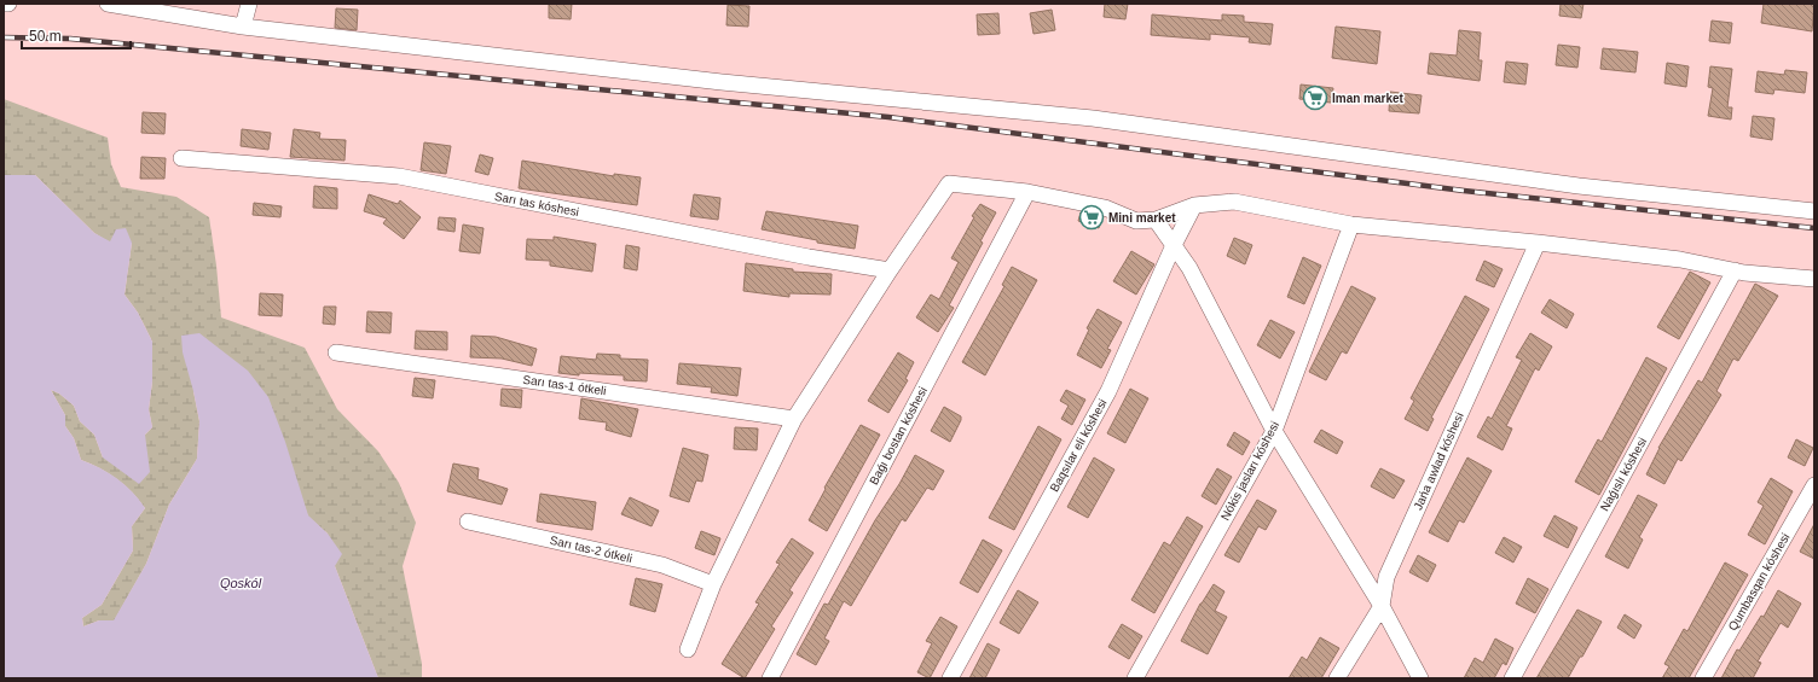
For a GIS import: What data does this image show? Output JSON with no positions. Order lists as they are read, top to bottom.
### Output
{
  "streets": {
    "street": [
      "Sarı tas kóshesi",
      "Sarı tas-1 ótkeli",
      "Baǵı bostan kóshesi",
      "Baqsılar eli kóshesi",
      "Jańa awlad kóshesi",
      "Nókis jasları kóshesi",
      "Naǵıslı kóshesi",
      "Sarı tas-2 ótkeli",
      "Qumbasqan kóshesi"
    ]
  },
  "water": ["Qoskól"],
  "places": {
    "supermarket": ["Iman market", "Mini market"]
  },
  "scale_bar": "50 m"
}
